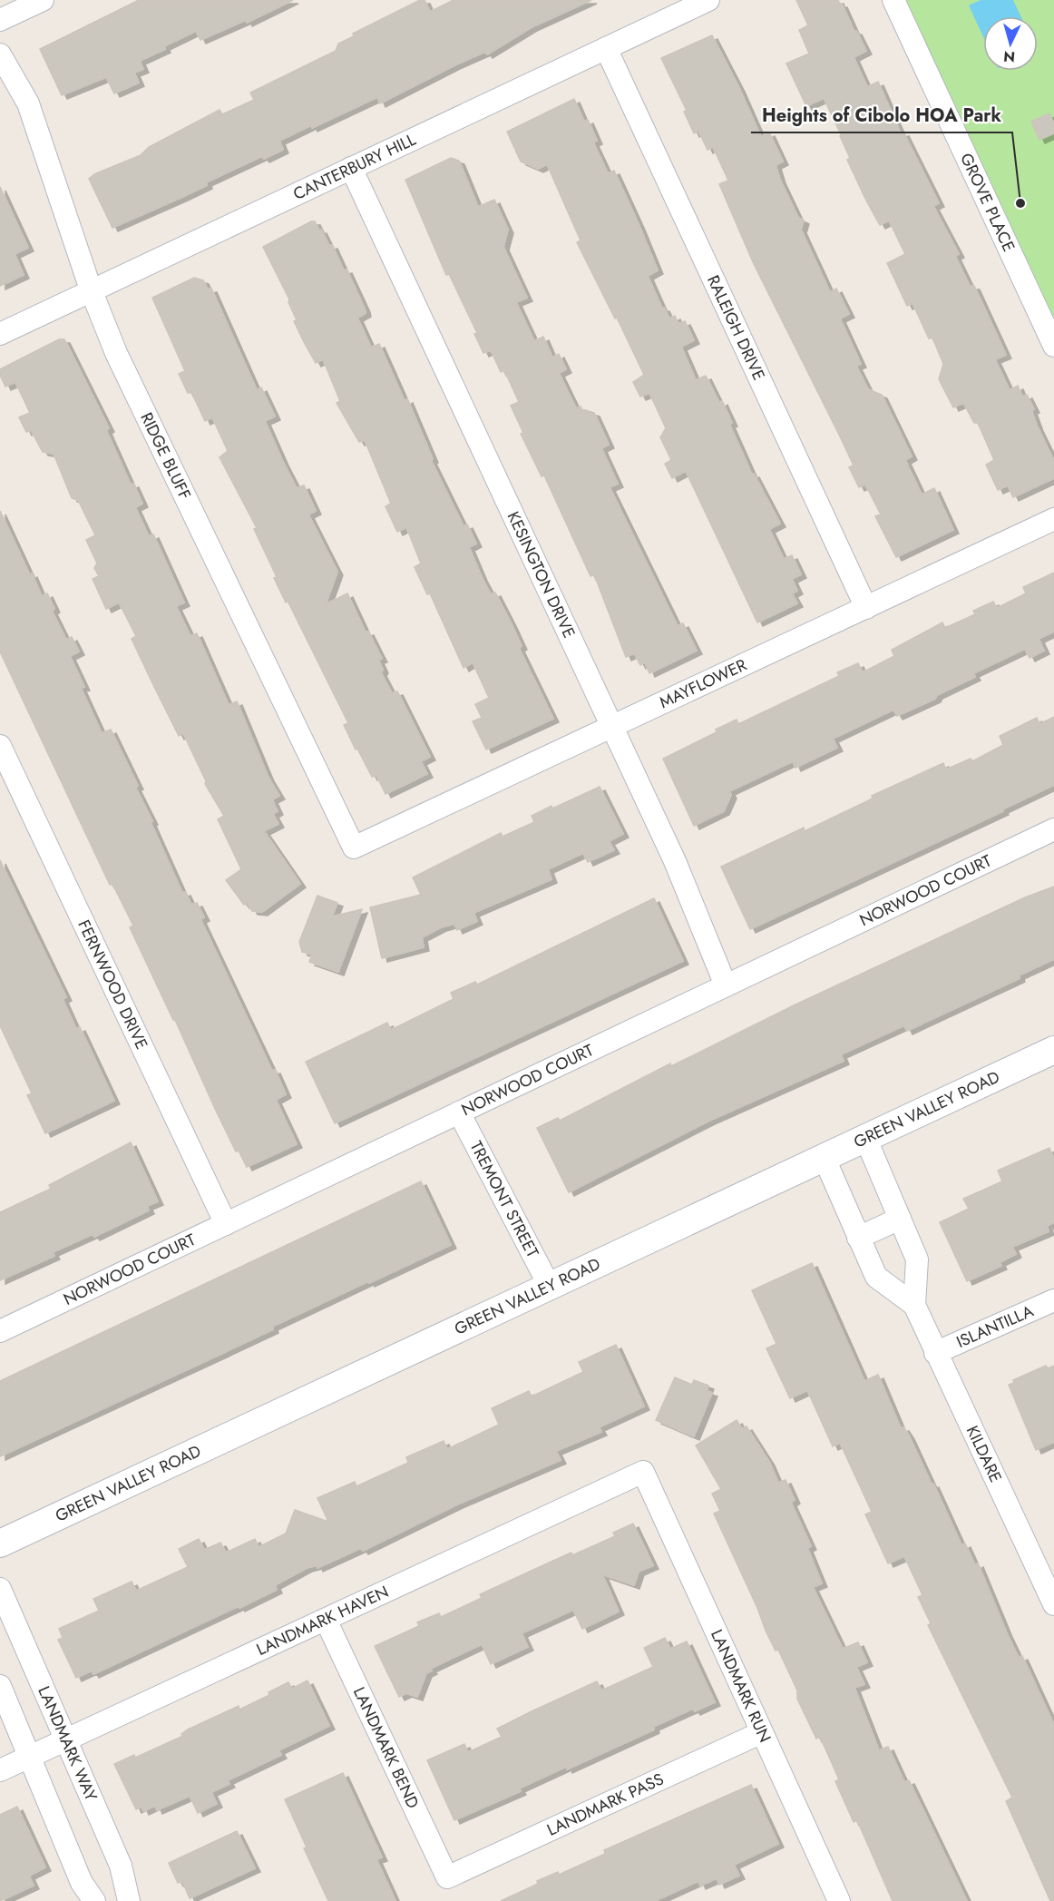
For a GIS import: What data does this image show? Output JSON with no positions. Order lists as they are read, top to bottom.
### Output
{
  "streets": {
    "street": [
      "CANTERBURY HILL",
      "GROVE PLACE",
      "RALEIGH DRIVE",
      "RIDGE BLUFF",
      "KESINGTON DRIVE",
      "MAYFLOWER",
      "NORWOOD COURT",
      "FERNWOOD DRIVE",
      "GREEN VALLEY ROAD",
      "TREMONT STREET",
      "ISLANTILLA",
      "KILDARE",
      "LANDMARK HAVEN",
      "LANDMARK RUN",
      "LANDMARK WAY",
      "LANDMARK BEND",
      "LANDMARK PASS"
    ]
  },
  "crossings": [
    ["CANTERBURY HILL", "RALEIGH DRIVE"],
    ["CANTERBURY HILL", "RIDGE BLUFF"],
    ["CANTERBURY HILL", "KESINGTON DRIVE"],
    ["RALEIGH DRIVE", "MAYFLOWER"],
    ["RIDGE BLUFF", "MAYFLOWER"],
    ["KESINGTON DRIVE", "MAYFLOWER"],
    ["KESINGTON DRIVE", "NORWOOD COURT"],
    ["NORWOOD COURT", "FERNWOOD DRIVE"],
    ["NORWOOD COURT", "TREMONT STREET"],
    ["GREEN VALLEY ROAD", "TREMONT STREET"],
    ["GREEN VALLEY ROAD", "KILDARE"],
    ["ISLANTILLA", "KILDARE"],
    ["LANDMARK HAVEN", "LANDMARK RUN"],
    ["LANDMARK HAVEN", "LANDMARK WAY"],
    ["LANDMARK HAVEN", "LANDMARK BEND"],
    ["LANDMARK RUN", "LANDMARK PASS"],
    ["LANDMARK BEND", "LANDMARK PASS"]
  ],
  "places": ["Heights of Cibolo HOA Park"],
  "north": "bottom"
}
